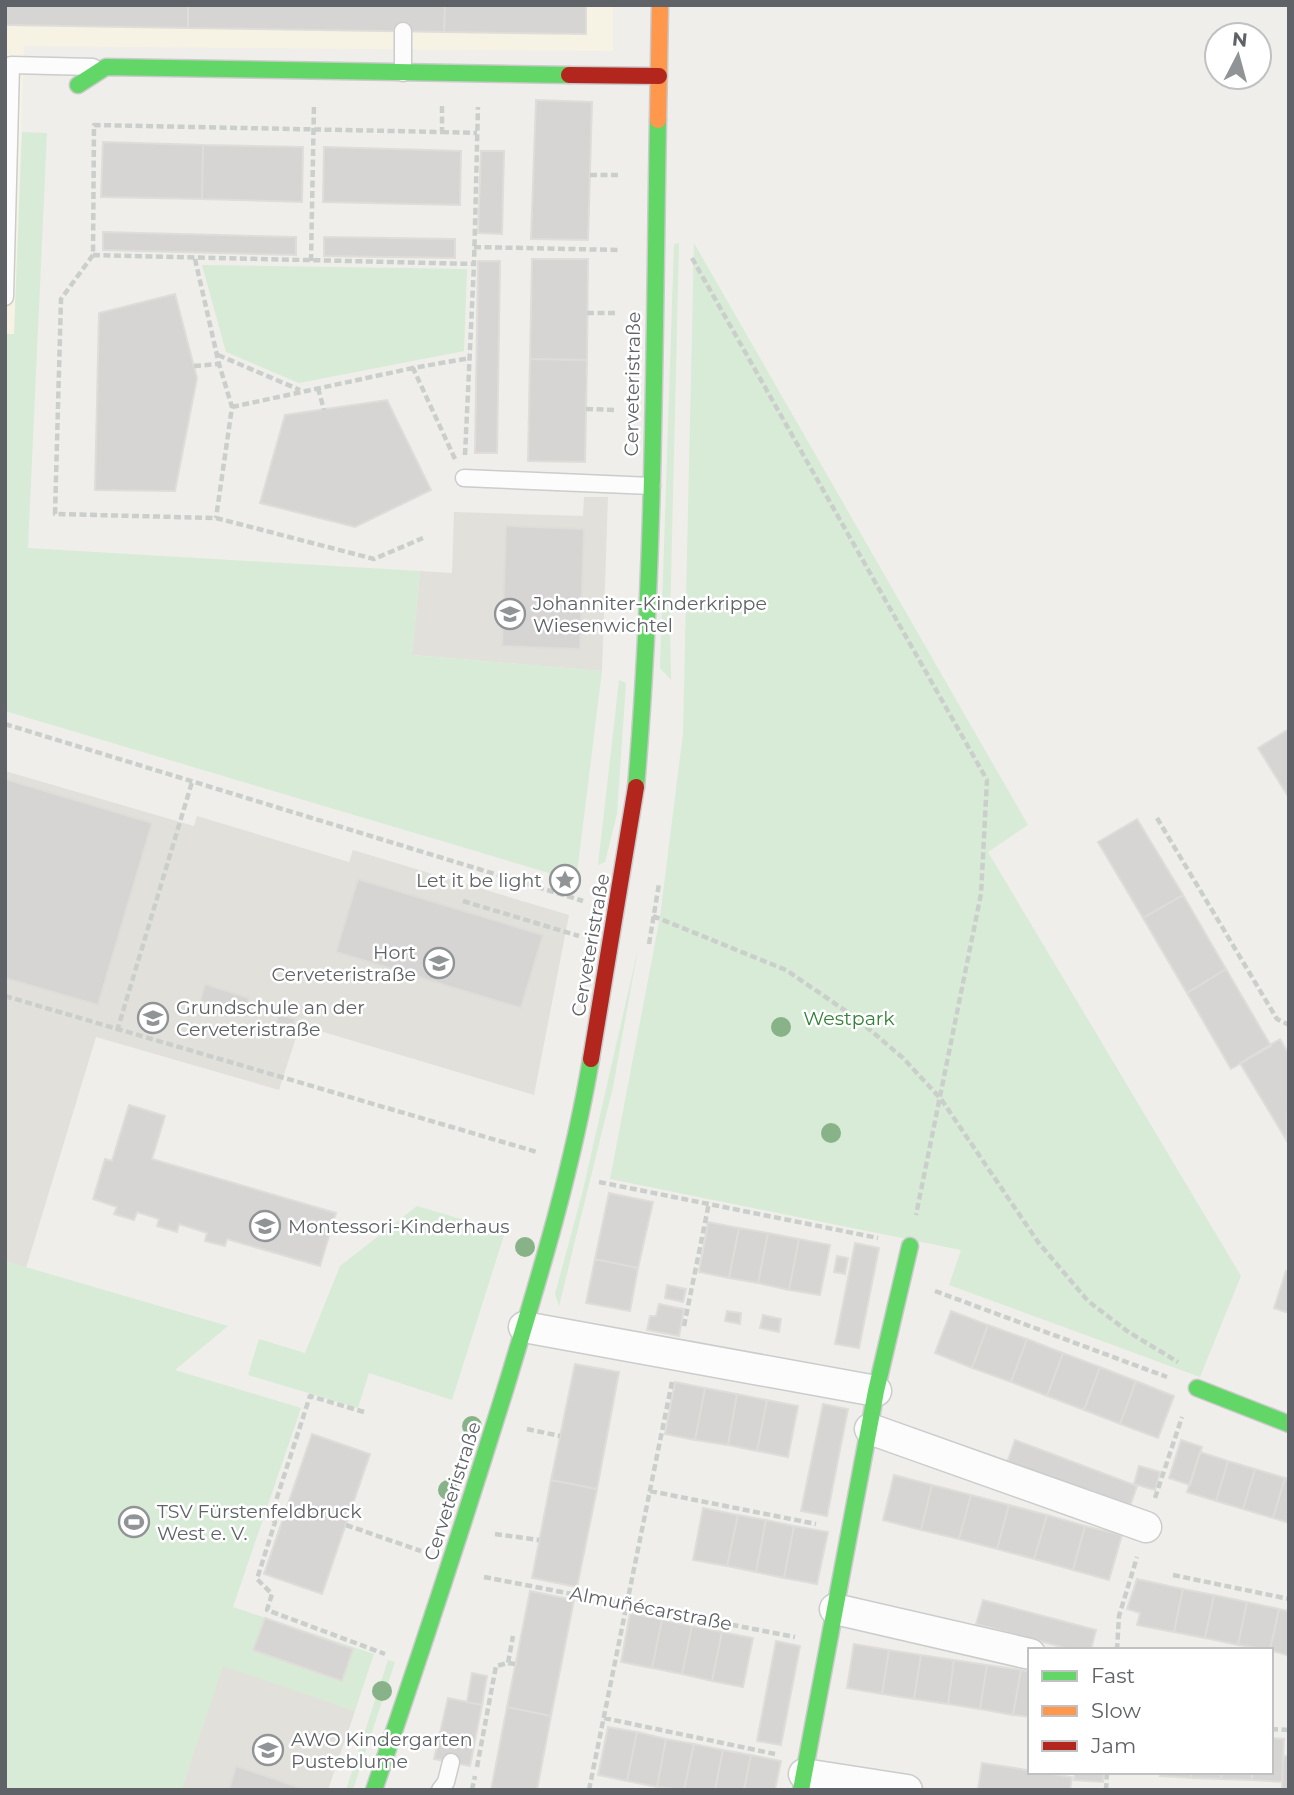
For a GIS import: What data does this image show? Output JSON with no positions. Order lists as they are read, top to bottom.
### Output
{
  "streets": {
    "street": ["Cerveteristraße"],
    "path": ["Almuñécarstraße"]
  },
  "parks": ["Westpark"],
  "places": {
    "school or university": [
      "Johanniter-Kinderkrippe Wiesenwichtel",
      "Hort Cerveteristraße",
      "Grundschule an der Cerveteristraße",
      "Montessori-Kinderhaus",
      "AWO Kindergarten Pusteblume"
    ],
    "place": ["Let it be light"],
    "sports": ["TSV Fürstenfeldbruck West e. V."]
  },
  "legend": ["Fast", "Slow", "Jam"],
  "north": "top"
}
